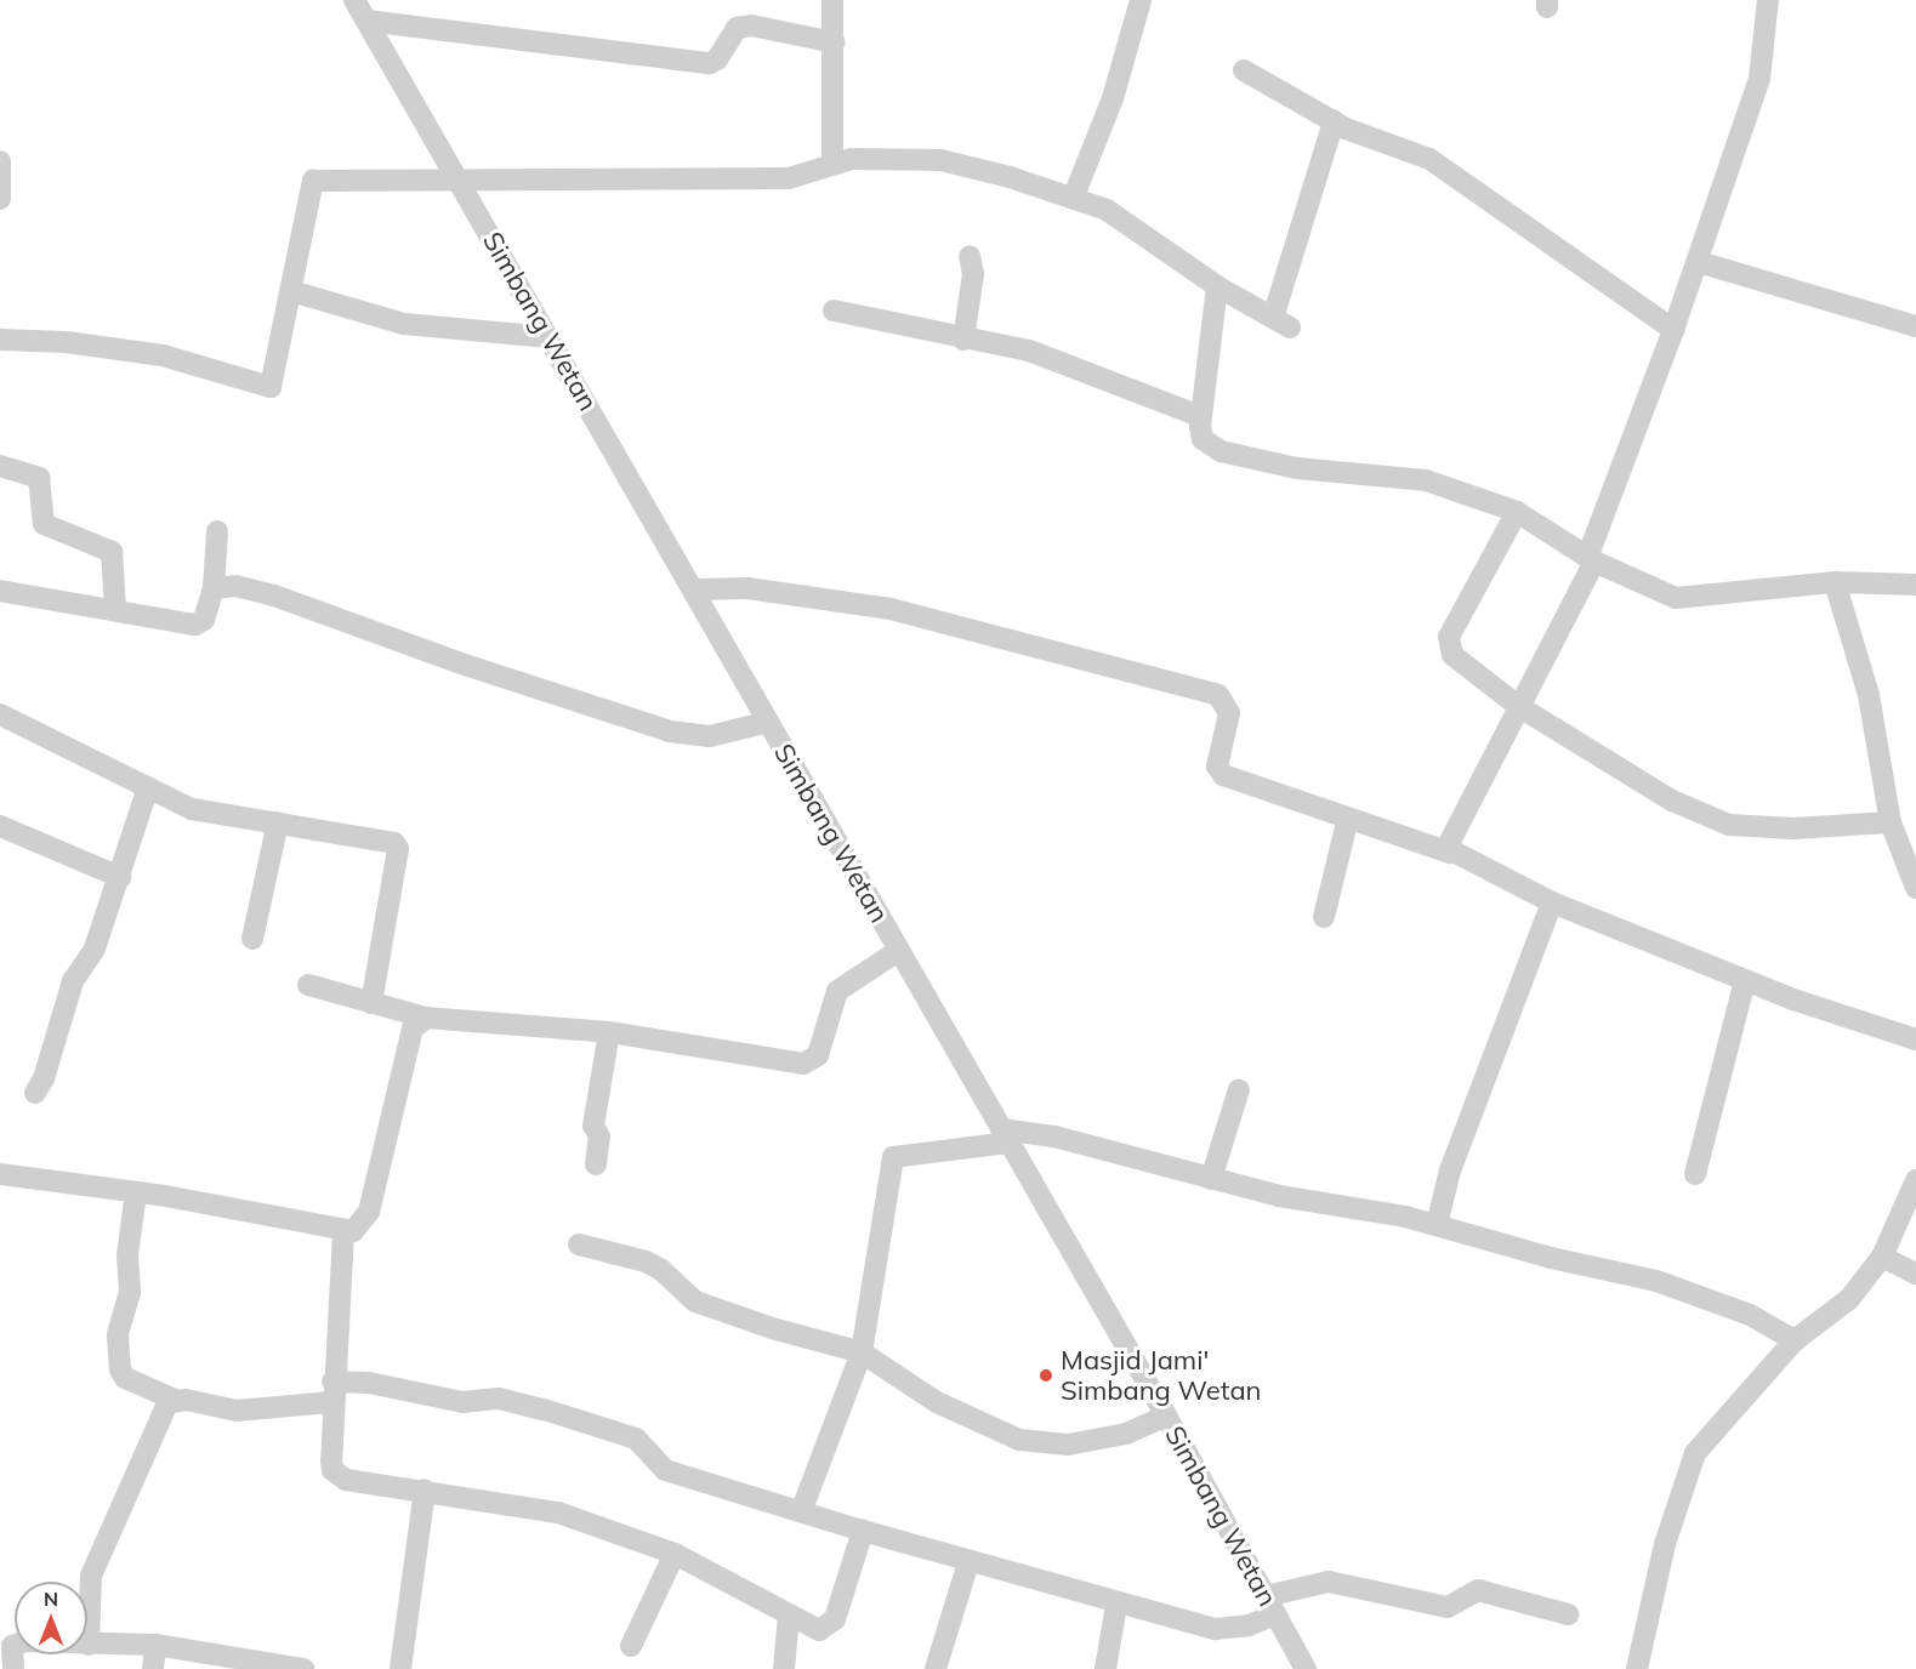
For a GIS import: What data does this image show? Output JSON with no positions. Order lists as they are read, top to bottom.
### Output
{
  "streets": {
    "street": ["Simbang Wetan"]
  },
  "places": ["Masjid Jami' Simbang Wetan"],
  "north": "top"
}
